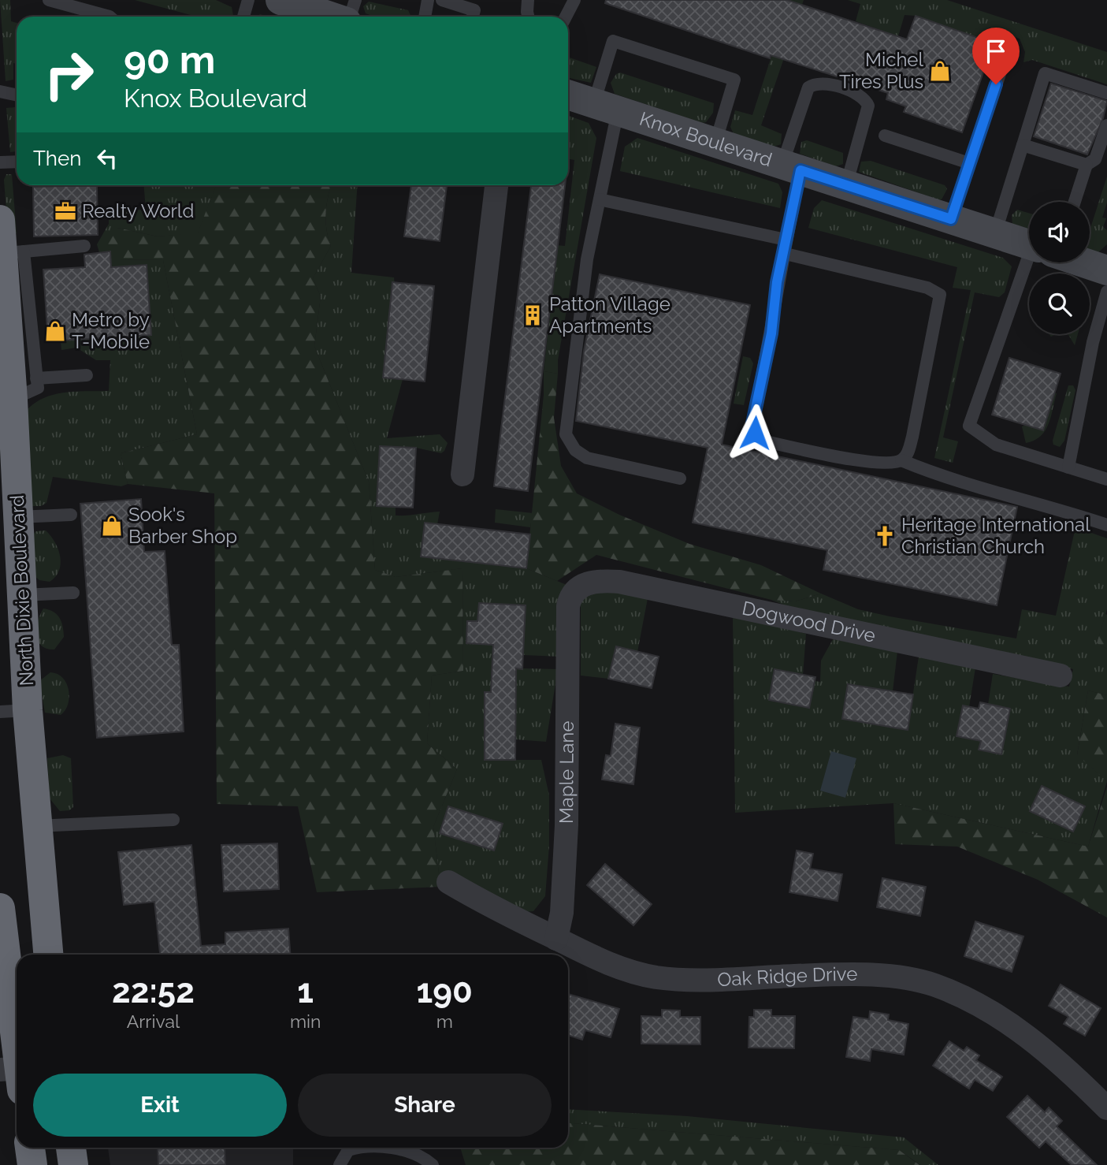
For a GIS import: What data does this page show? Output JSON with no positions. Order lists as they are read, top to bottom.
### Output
{
  "streets": {
    "highway": ["North Dixie Boulevard"],
    "main road": ["Knox Boulevard"],
    "street": ["Dogwood Drive", "Maple Lane", "Oak Ridge Drive"]
  },
  "crossings": [
    ["Dogwood Drive", "Maple Lane"],
    ["Maple Lane", "Oak Ridge Drive"]
  ],
  "places": {
    "shop": ["Michel Tires Plus", "Metro by T-Mobile", "Sook's Barber Shop"],
    "office": ["Realty World"],
    "building": ["Patton Village Apartments"],
    "church": ["Heritage International Christian Church"]
  },
  "page": {
    "turn": ["90 m", "Knox Boulevard"],
    "then": "Then",
    "eta": [
      "22:52",
      "Arrival",
      "1",
      "min",
      "190",
      "m"
    ],
    "buttons": ["Exit", "Share"]
  }
}
